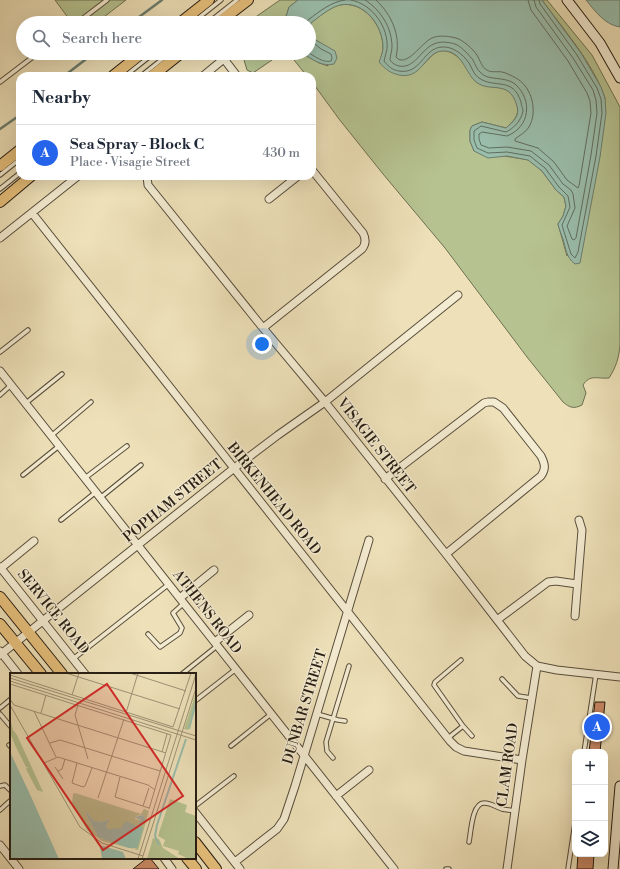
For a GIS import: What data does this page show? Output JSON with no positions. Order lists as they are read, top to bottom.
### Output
{
  "streets": {
    "street": [
      "VISAGIE STREET",
      "BIRKENHEAD ROAD",
      "POPHAM STREET",
      "SERVICE ROAD",
      "ATHENS ROAD",
      "DUNBAR STREET",
      "CLAM ROAD"
    ]
  },
  "crossings": [
    ["VISAGIE STREET", "POPHAM STREET"],
    ["VISAGIE STREET", "CLAM ROAD"],
    ["BIRKENHEAD ROAD", "POPHAM STREET"],
    ["BIRKENHEAD ROAD", "DUNBAR STREET"],
    ["BIRKENHEAD ROAD", "CLAM ROAD"],
    ["POPHAM STREET", "SERVICE ROAD"],
    ["POPHAM STREET", "ATHENS ROAD"],
    ["ATHENS ROAD", "DUNBAR STREET"]
  ],
  "page": {
    "search": "Search here",
    "heading": "Nearby",
    "list": [
      {
        "mark": "A",
        "name": "Sea Spray - Block C",
        "note": "Place · Visagie Street",
        "value": "430 m"
      }
    ],
    "pins": "A",
    "map_buttons": ["+", "−"]
  }
}
